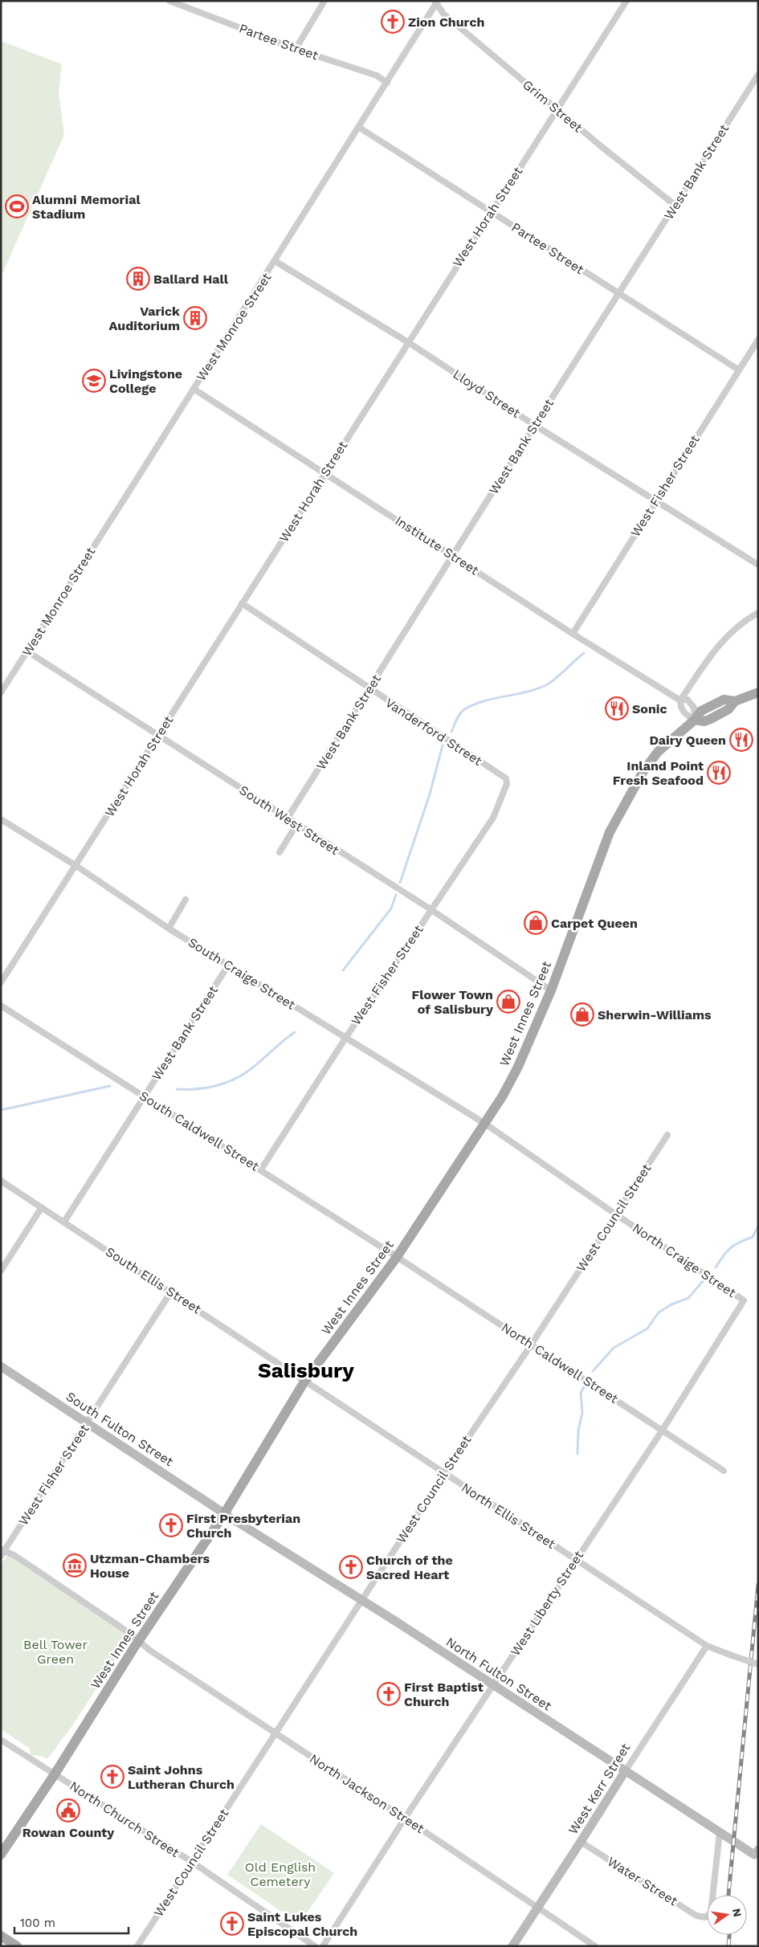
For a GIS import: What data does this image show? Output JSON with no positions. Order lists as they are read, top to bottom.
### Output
{
  "streets": {
    "main road": ["West Innes Street"],
    "street": [
      "Partee Street",
      "Grim Street",
      "West Bank Street",
      "West Horah Street",
      "West Monroe Street",
      "Lloyd Street",
      "West Fisher Street",
      "Institute Street",
      "Vanderford Street",
      "South West Street",
      "South Craige Street",
      "South Caldwell Street",
      "West Council Street",
      "North Craige Street",
      "South Ellis Street",
      "North Caldwell Street",
      "South Fulton Street",
      "North Ellis Street",
      "West Liberty Street",
      "North Fulton Street",
      "West Kerr Street",
      "North Jackson Street",
      "North Church Street",
      "Water Street"
    ]
  },
  "crossings": [
    ["Partee Street", "West Bank Street"],
    ["Partee Street", "West Horah Street"],
    ["Partee Street", "West Monroe Street"],
    ["Partee Street", "West Fisher Street"],
    ["Grim Street", "West Bank Street"],
    ["Grim Street", "West Horah Street"],
    ["Grim Street", "West Monroe Street"],
    ["West Bank Street", "Lloyd Street"],
    ["West Bank Street", "Institute Street"],
    ["West Bank Street", "Vanderford Street"],
    ["West Bank Street", "South West Street"],
    ["West Bank Street", "South Craige Street"],
    ["West Bank Street", "South Caldwell Street"],
    ["West Bank Street", "South Ellis Street"],
    ["West Horah Street", "Lloyd Street"],
    ["West Horah Street", "Institute Street"],
    ["West Horah Street", "Vanderford Street"],
    ["West Horah Street", "South West Street"],
    ["West Horah Street", "South Craige Street"],
    ["West Monroe Street", "Lloyd Street"],
    ["West Monroe Street", "Institute Street"],
    ["West Monroe Street", "South West Street"],
    ["Lloyd Street", "West Fisher Street"],
    ["West Fisher Street", "Institute Street"],
    ["West Fisher Street", "Vanderford Street"],
    ["West Fisher Street", "South West Street"],
    ["West Fisher Street", "South Craige Street"],
    ["West Fisher Street", "South Caldwell Street"],
    ["West Fisher Street", "South Ellis Street"],
    ["West Fisher Street", "South Fulton Street"],
    ["West Fisher Street", "North Jackson Street"],
    ["Institute Street", "West Innes Street"],
    ["South West Street", "West Innes Street"],
    ["South Craige Street", "West Innes Street"],
    ["South Craige Street", "North Craige Street"],
    ["West Innes Street", "South Caldwell Street"],
    ["West Innes Street", "North Craige Street"],
    ["West Innes Street", "South Ellis Street"],
    ["West Innes Street", "North Caldwell Street"],
    ["West Innes Street", "South Fulton Street"],
    ["West Innes Street", "North Ellis Street"],
    ["West Innes Street", "North Fulton Street"],
    ["West Innes Street", "North Jackson Street"],
    ["West Innes Street", "North Church Street"],
    ["South Caldwell Street", "North Caldwell Street"],
    ["West Council Street", "North Craige Street"],
    ["West Council Street", "North Caldwell Street"],
    ["West Council Street", "North Ellis Street"],
    ["West Council Street", "North Fulton Street"],
    ["West Council Street", "North Jackson Street"],
    ["West Council Street", "North Church Street"],
    ["North Craige Street", "West Liberty Street"],
    ["South Ellis Street", "North Ellis Street"],
    ["North Caldwell Street", "West Liberty Street"],
    ["South Fulton Street", "North Fulton Street"],
    ["North Ellis Street", "West Liberty Street"],
    ["North Ellis Street", "West Kerr Street"],
    ["West Liberty Street", "North Fulton Street"],
    ["West Liberty Street", "North Jackson Street"],
    ["North Fulton Street", "West Kerr Street"],
    ["North Fulton Street", "Water Street"],
    ["West Kerr Street", "North Jackson Street"],
    ["West Kerr Street", "Water Street"]
  ],
  "districts": ["Salisbury"],
  "parks": ["Bell Tower Green", "Old English Cemetery"],
  "places": {
    "church": [
      "Zion Church",
      "First Presbyterian Church",
      "Church of the Sacred Heart",
      "First Baptist Church",
      "Saint Johns Lutheran Church",
      "Saint Lukes Episcopal Church"
    ],
    "sports": ["Alumni Memorial Stadium"],
    "building": ["Ballard Hall", "Varick Auditorium"],
    "school or university": ["Livingstone College"],
    "restaurant": ["Sonic", "Dairy Queen", "Inland Point Fresh Seafood"],
    "shop": ["Carpet Queen", "Flower Town of Salisbury", "Sherwin-Williams"],
    "museum": ["Utzman-Chambers House"],
    "public building": ["Rowan County"]
  },
  "scale_bar": "100 m",
  "north": "right"
}
